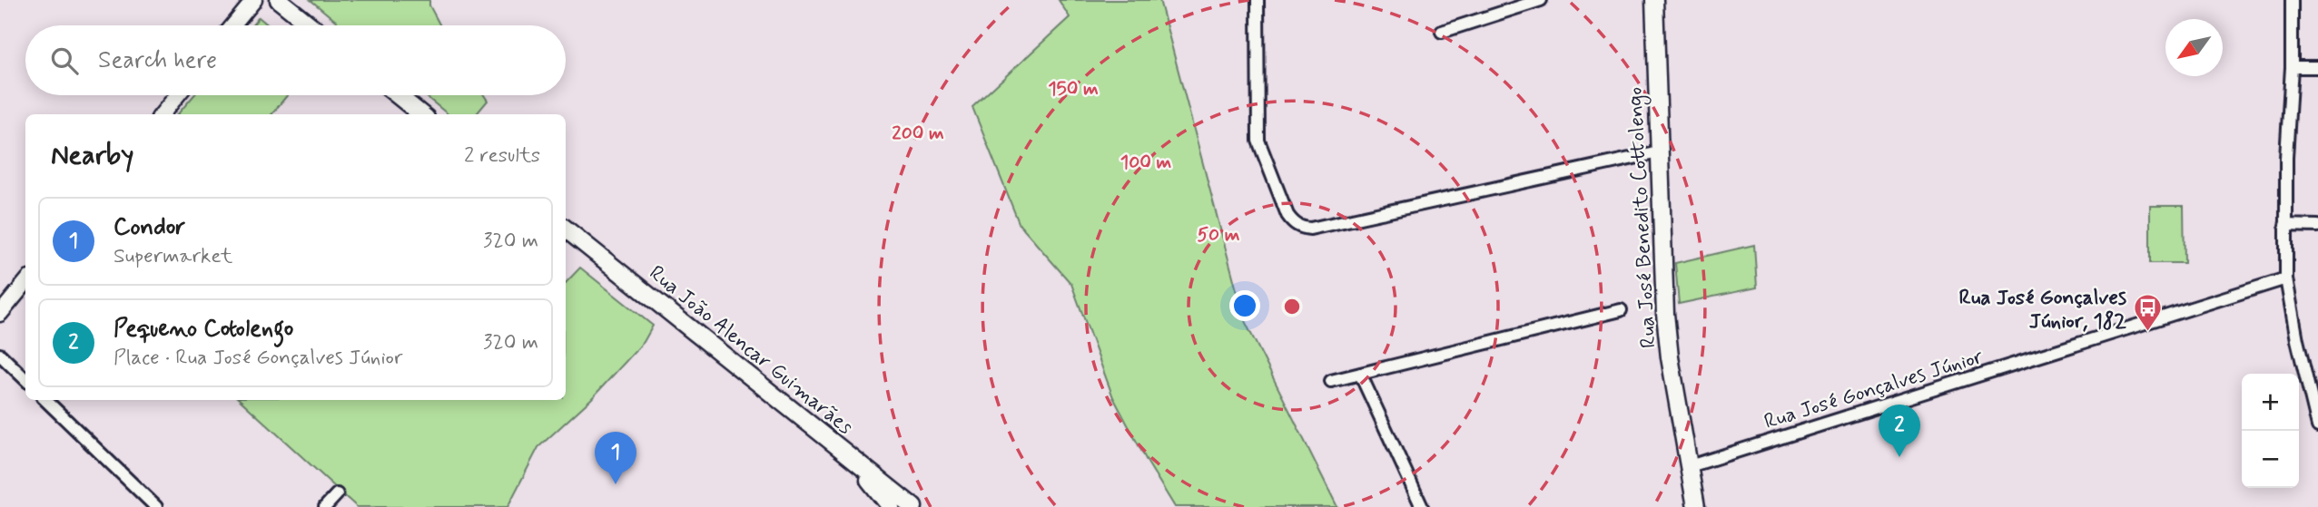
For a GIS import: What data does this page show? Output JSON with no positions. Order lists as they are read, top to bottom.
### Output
{
  "streets": {
    "main road": ["Rua José Benedito Cottolengo", "Rua João Alencar Guimarães"],
    "street": ["Rua José Gonçalves Júnior"]
  },
  "crossings": [
    ["Rua José Benedito Cottolengo", "Rua José Gonçalves Júnior"]
  ],
  "places": {
    "bus stop": ["Rua José Gonçalves Júnior, 182"]
  },
  "north": "bottom left",
  "page": {
    "search": "Search here",
    "heading": ["Nearby", "2 results"],
    "list": [
      {
        "mark": "1",
        "name": "Condor",
        "note": "Supermarket",
        "value": "320 m"
      },
      {
        "mark": "2",
        "name": "Pequeno Cotolengo",
        "note": "Place · Rua José Gonçalves Júnior",
        "value": "320 m"
      }
    ],
    "map_buttons": ["+", "−"],
    "pins": ["2", "1"]
  },
  "rings": [
    "150 m",
    "200 m",
    "100 m",
    "50 m"
  ]
}
